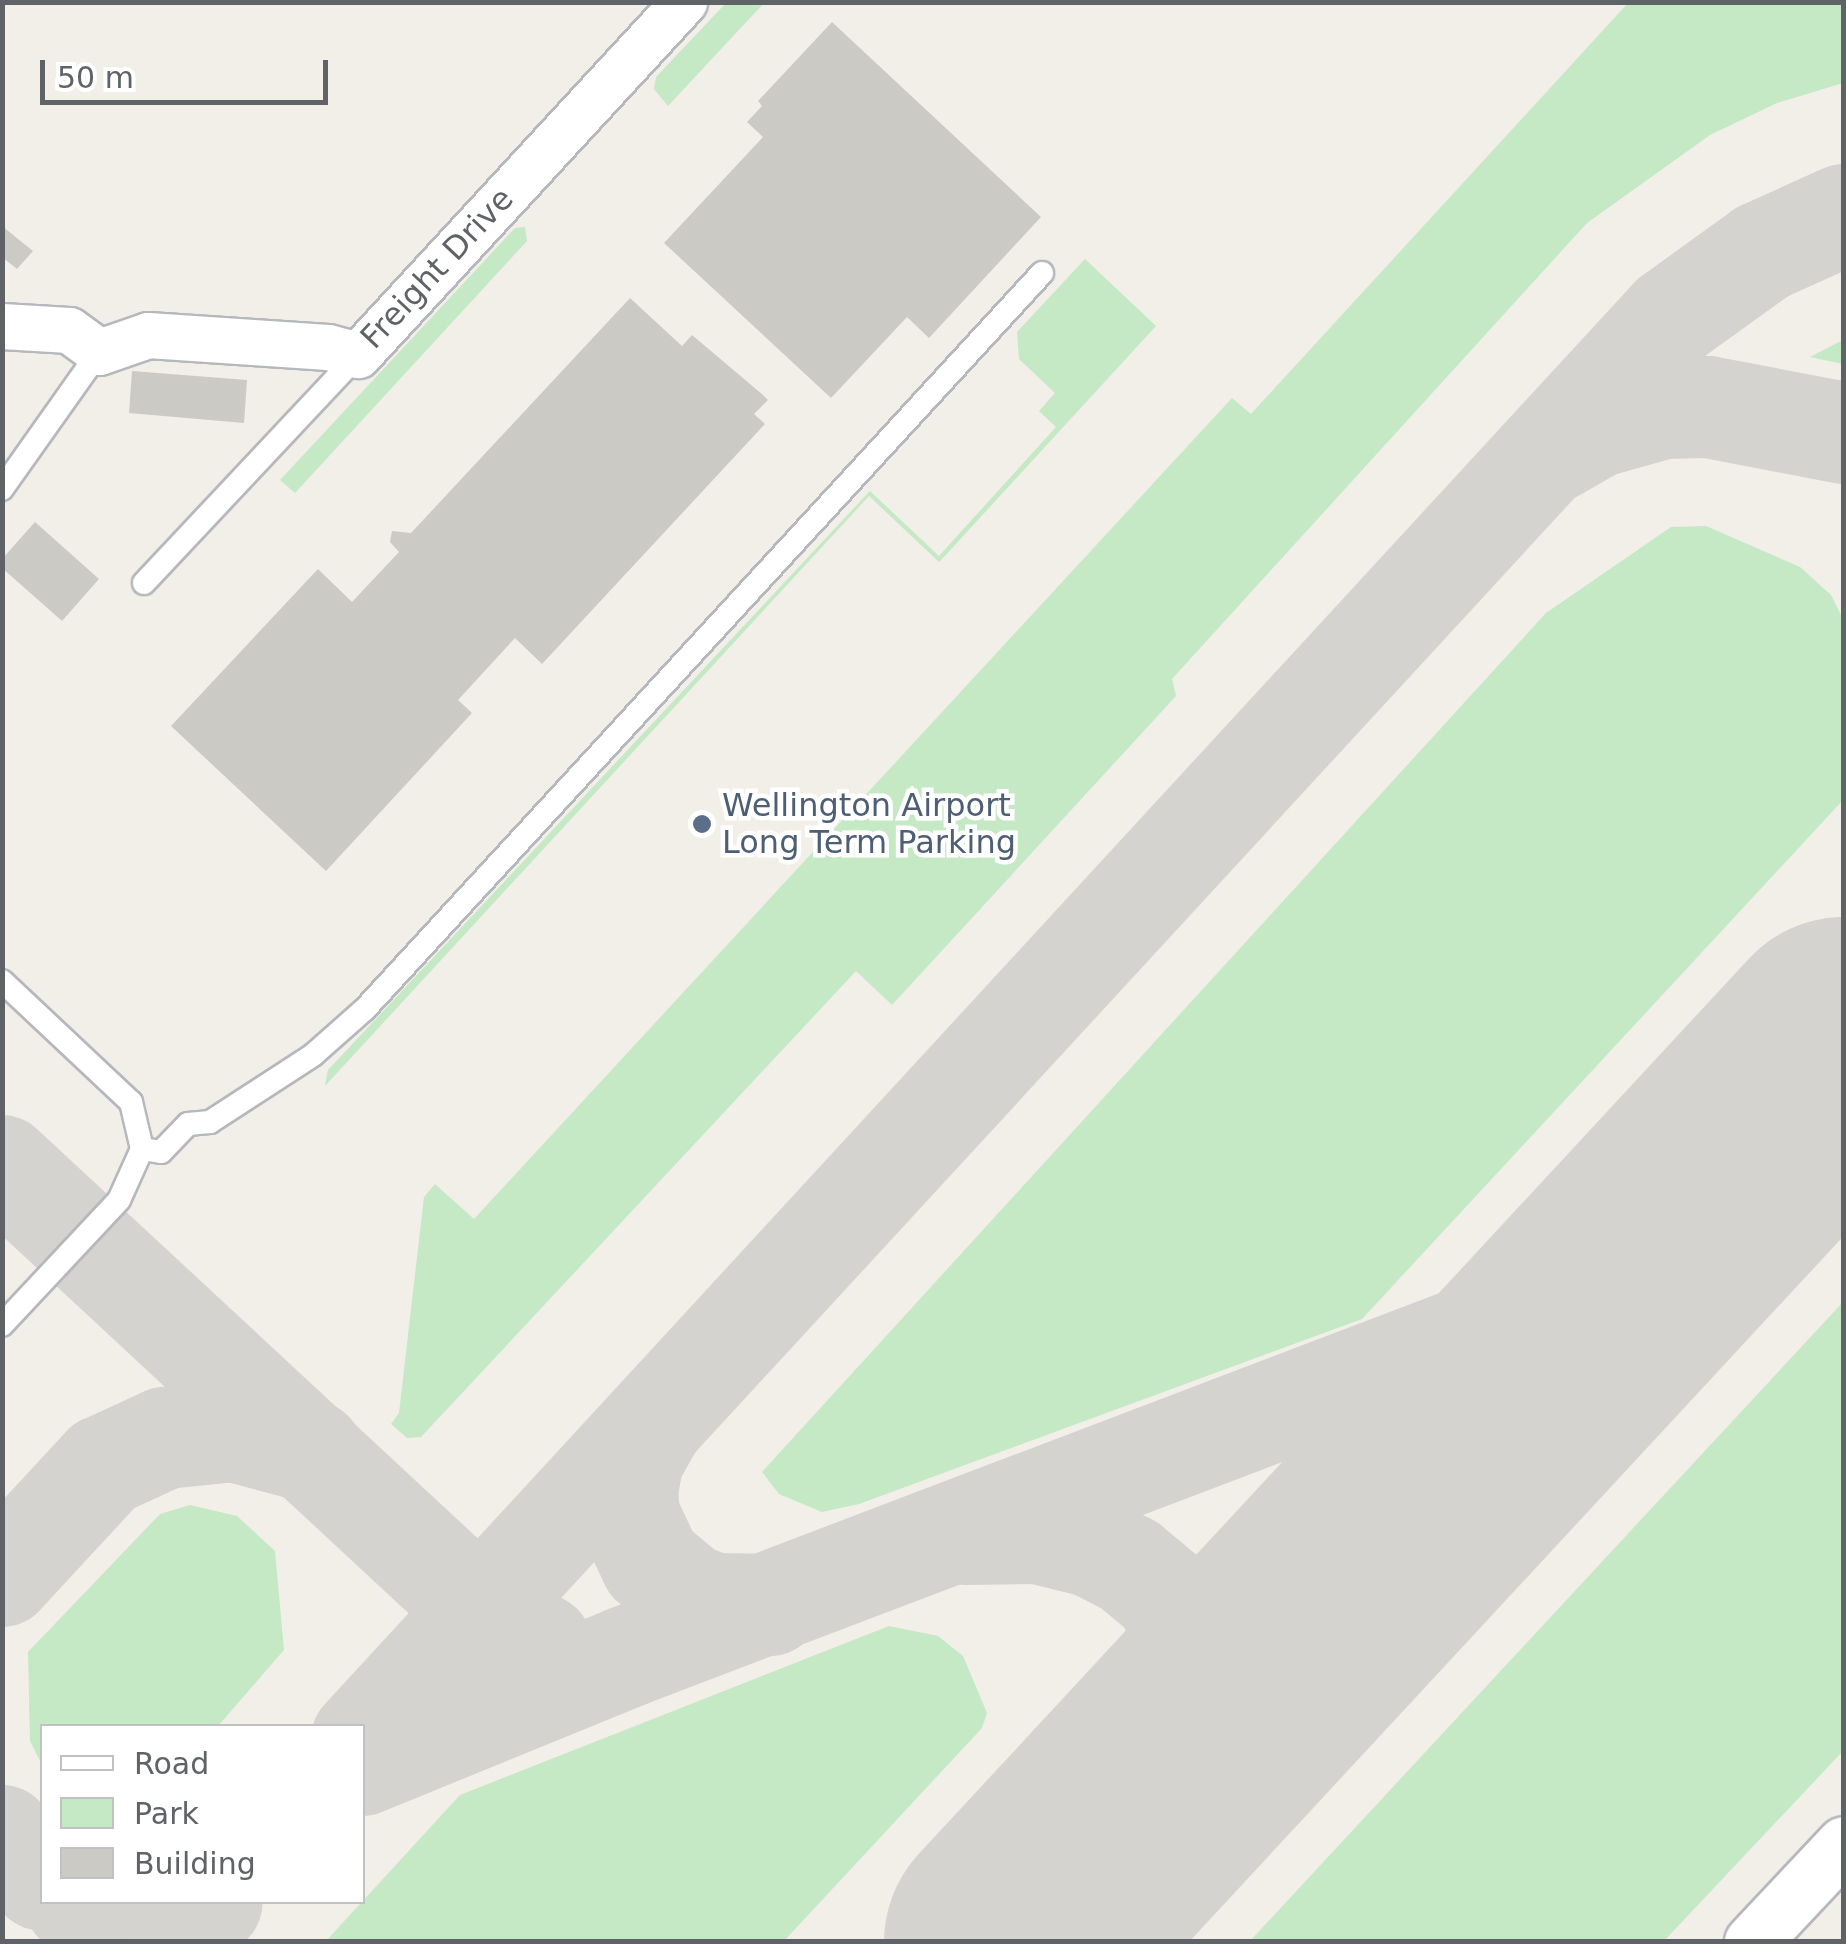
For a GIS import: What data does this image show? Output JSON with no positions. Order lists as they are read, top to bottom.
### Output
{
  "streets": {
    "street": ["Freight Drive"]
  },
  "places": ["Wellington Airport Long Term Parking"],
  "legend": ["Road", "Park", "Building"],
  "scale_bar": "50 m"
}
